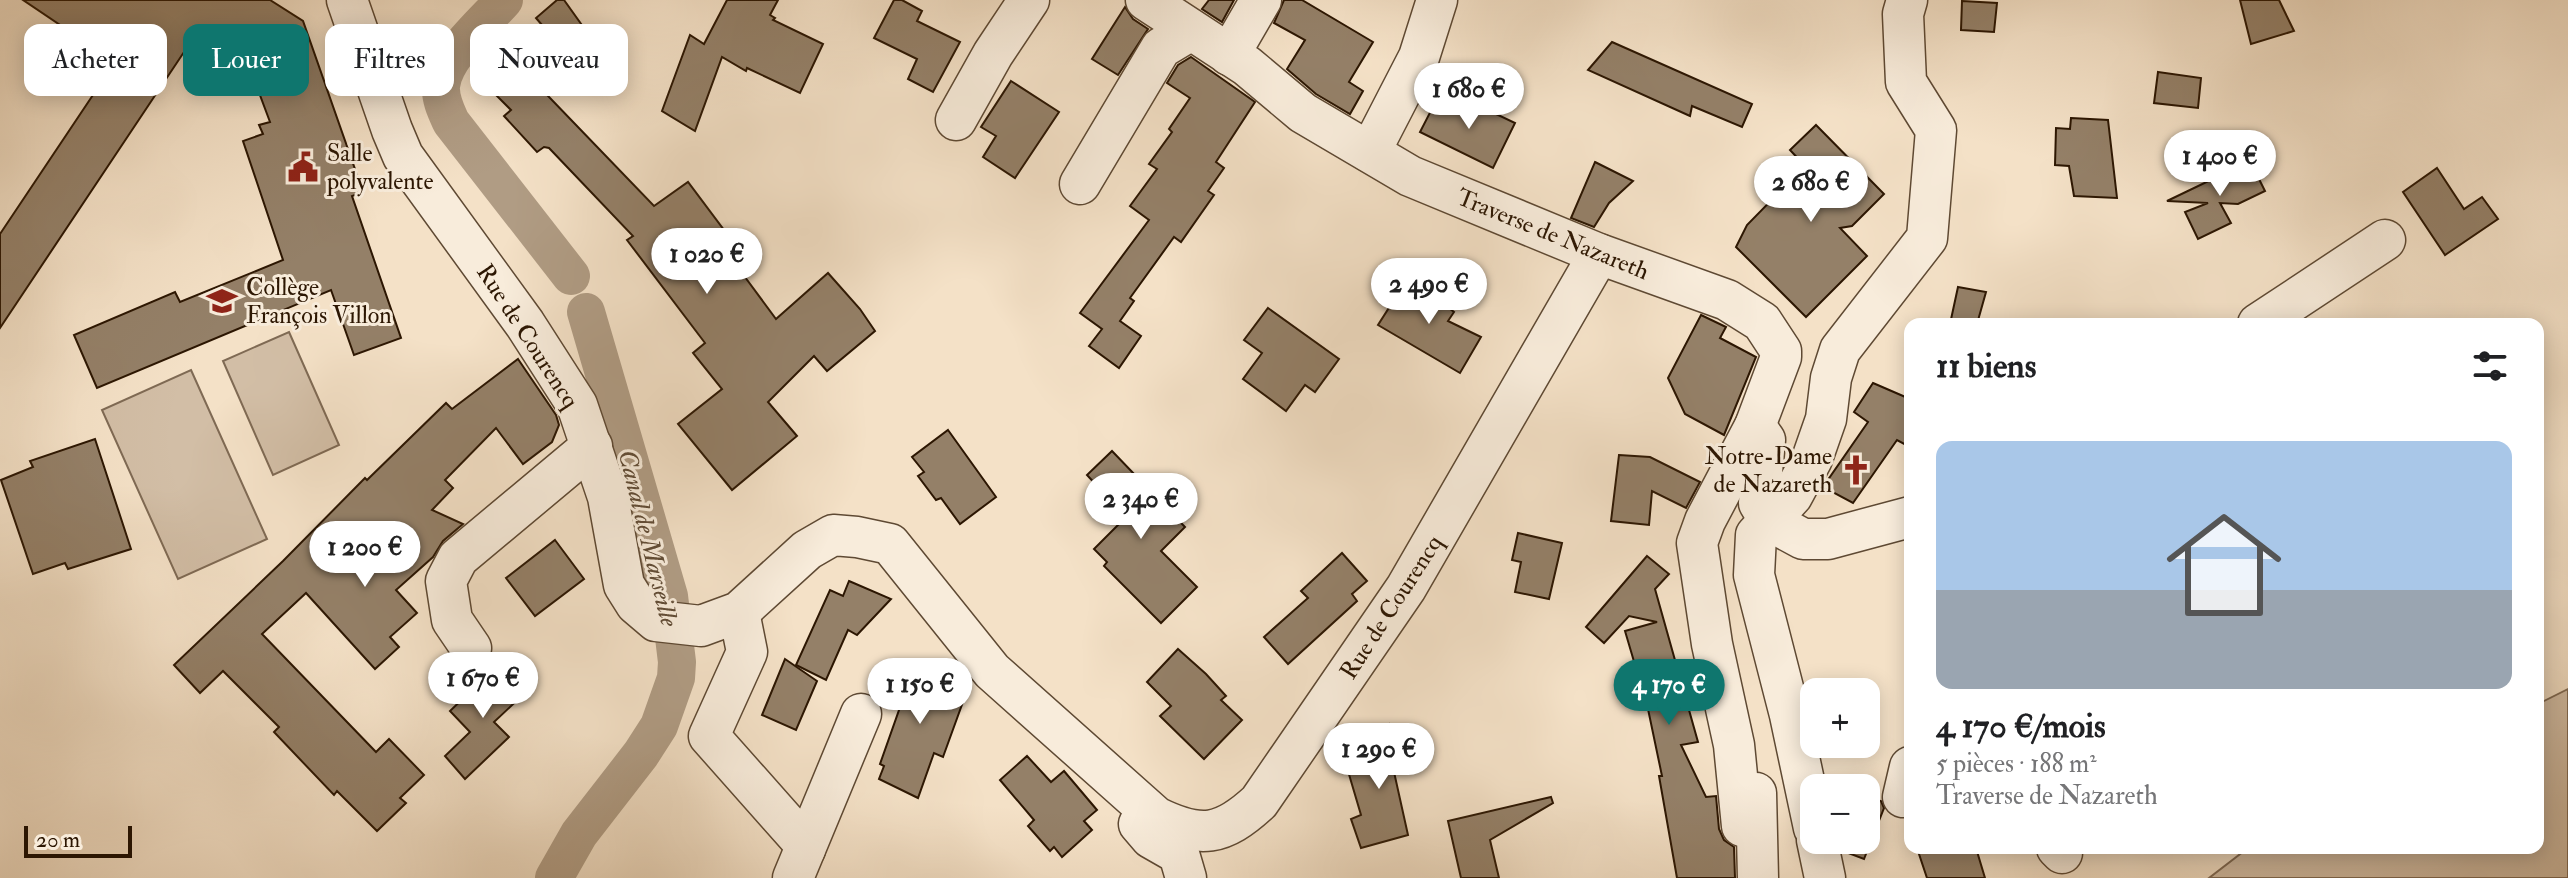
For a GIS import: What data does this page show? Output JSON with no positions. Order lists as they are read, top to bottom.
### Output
{
  "streets": {
    "street": ["Traverse de Nazareth", "Rue de Courencq"]
  },
  "crossings": [
    ["Traverse de Nazareth", "Rue de Courencq"]
  ],
  "water": ["Canal de Marseille"],
  "places": {
    "public building": ["Salle polyvalente"],
    "school or university": ["Collège François Villon"],
    "church": ["Notre-Dame de Nazareth"]
  },
  "scale_bar": "20 m",
  "page": {
    "chip": [
      "Acheter",
      "Louer",
      "Filtres",
      "Nouveau"
    ],
    "price": [
      "1 680 €",
      "1 400 €",
      "2 680 €",
      "1 020 €",
      "2 490 €",
      "2 340 €",
      "1 200 €",
      "1 670 €",
      "1 150 €",
      "4 170 €",
      "1 290 €"
    ],
    "heading": "11 biens",
    "list": [
      {
        "name": "4 170 €/mois",
        "note": "5 pièces · 188 m² · Traverse de Nazareth"
      }
    ],
    "map_buttons": ["+", "−"],
    "scale": "20 m"
  }
}
